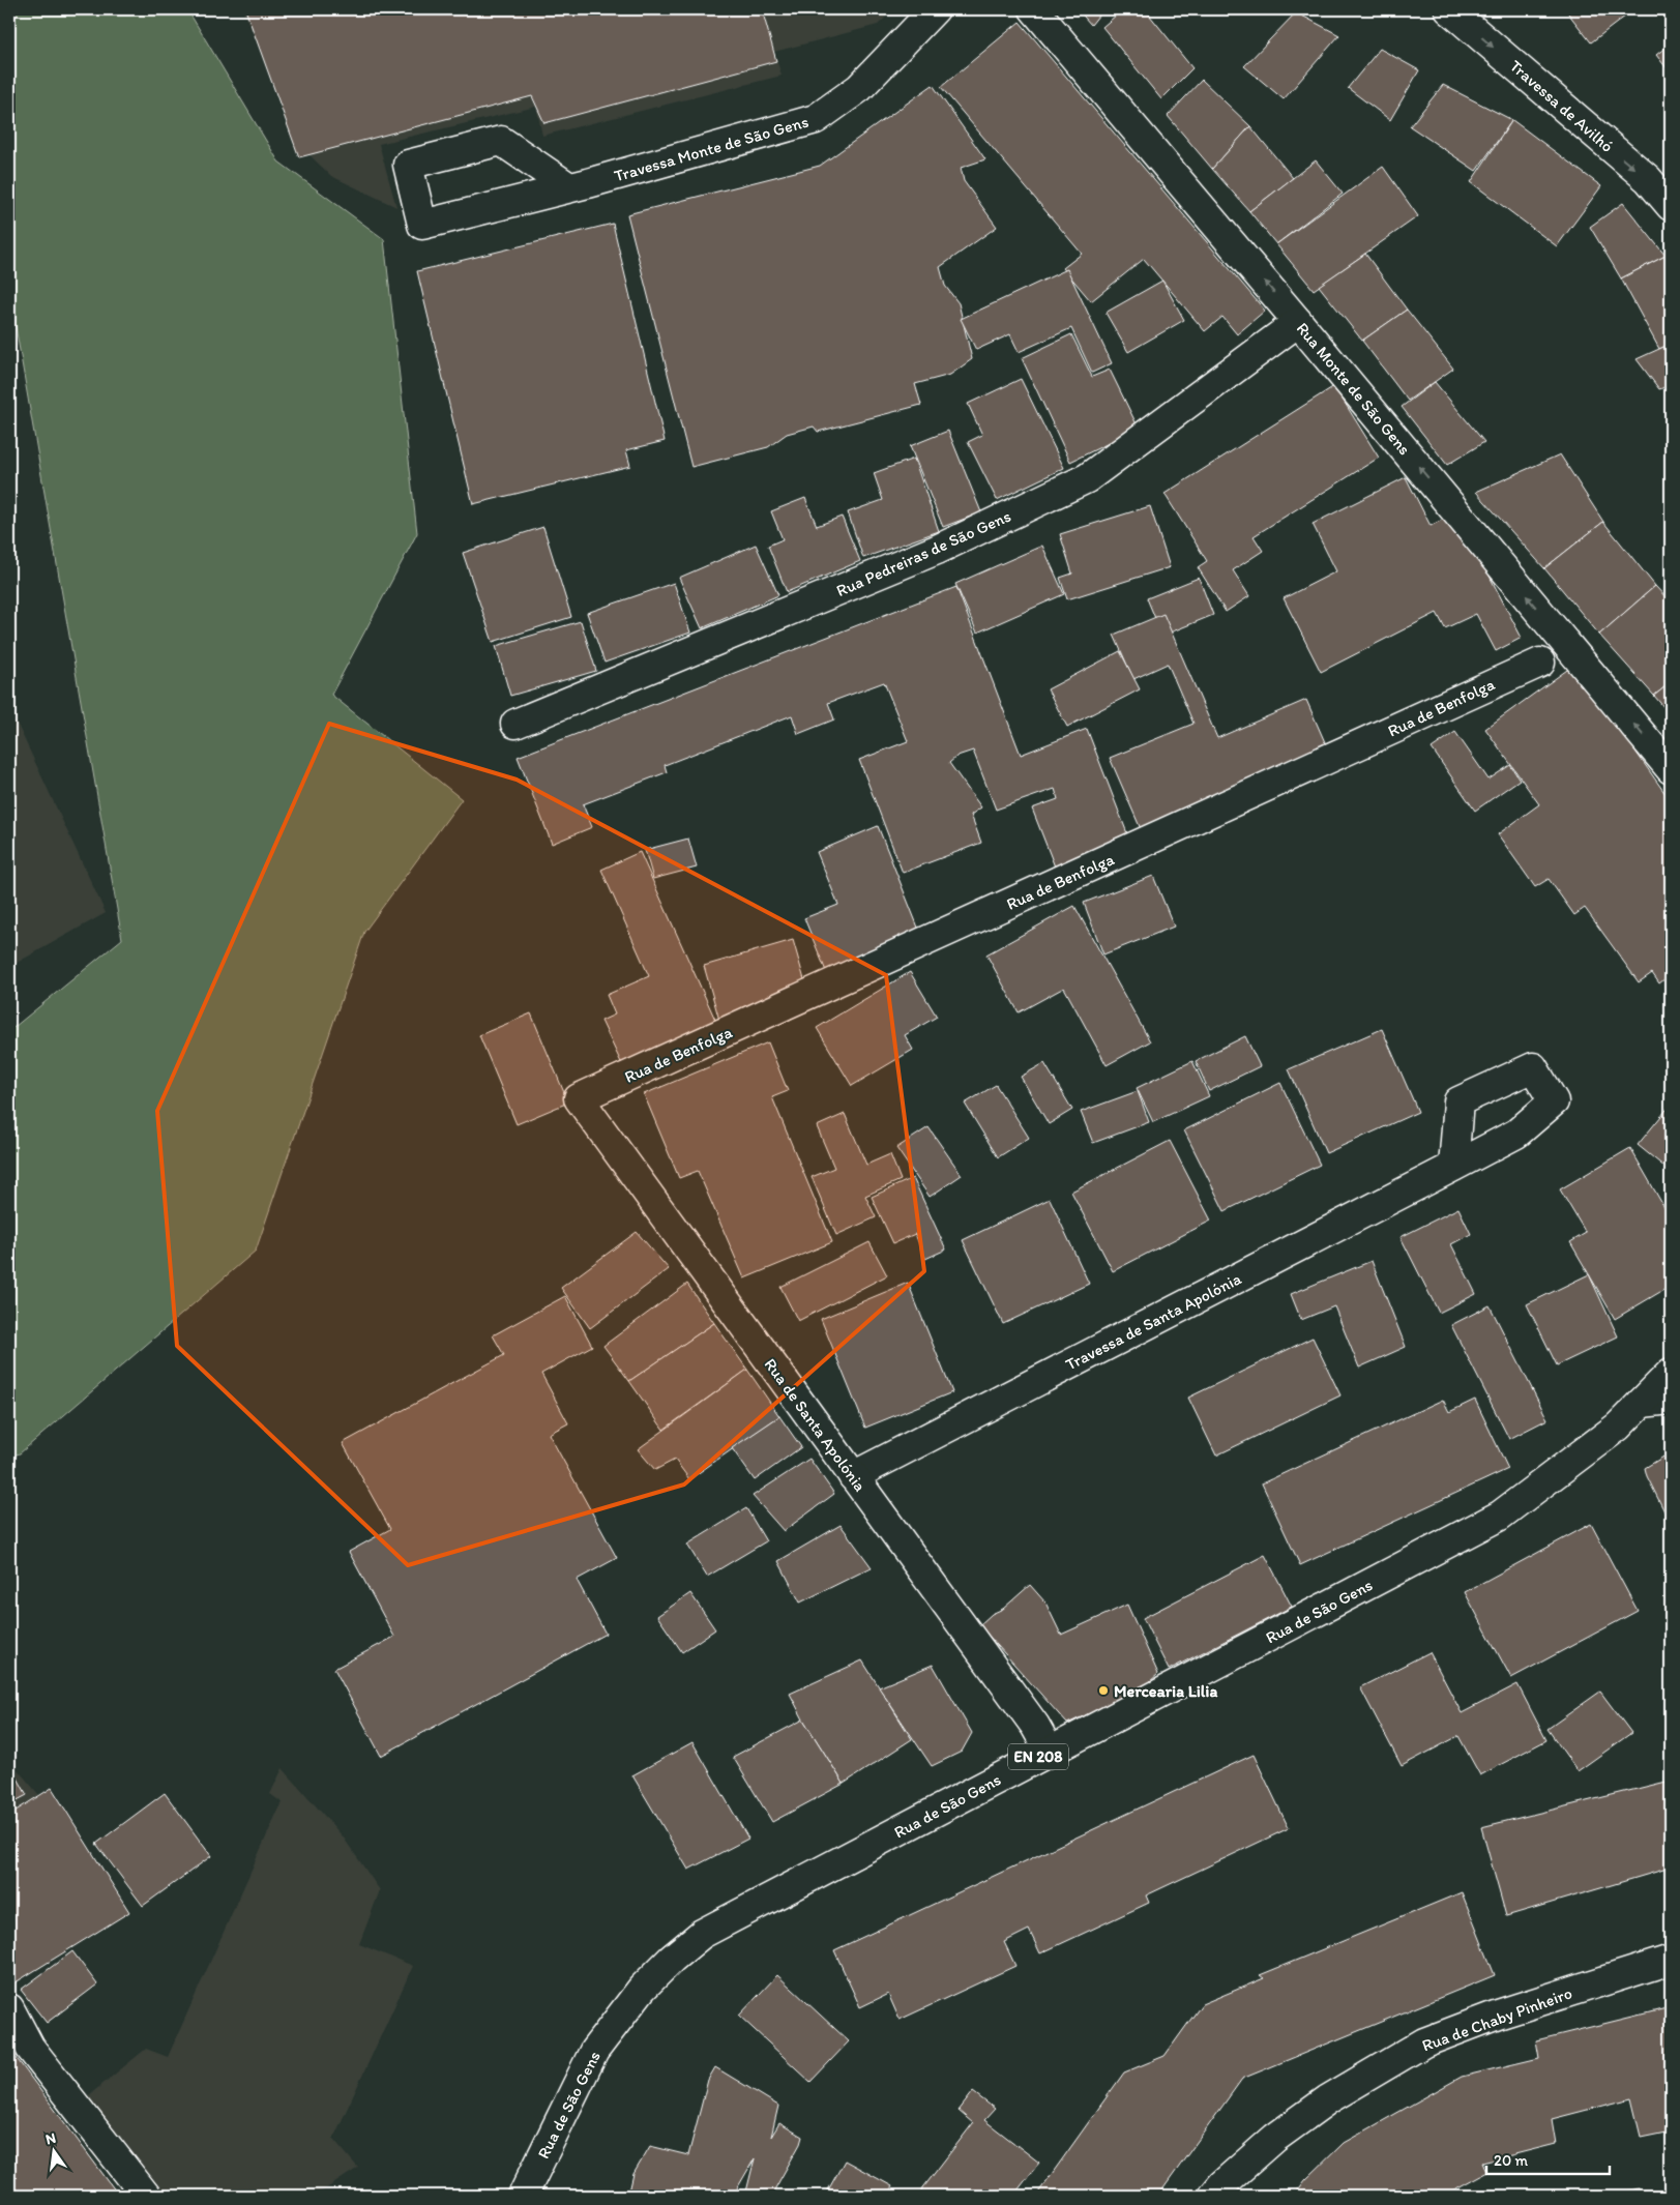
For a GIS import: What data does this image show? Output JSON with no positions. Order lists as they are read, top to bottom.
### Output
{
  "streets": {
    "street": [
      "Travessa de Avilhó",
      "Travessa Monte de São Gens",
      "Rua Monte de São Gens",
      "Rua Pedreiras de São Gens",
      "Rua de Benfolga",
      "Travessa de Santa Apolónia",
      "Rua de Santa Apolónia",
      "Rua de São Gens",
      "EN 208",
      "Rua de Chaby Pinheiro"
    ]
  },
  "crossings": [
    ["Rua Monte de São Gens", "Rua Pedreiras de São Gens"],
    ["Rua de Benfolga", "Rua de Santa Apolónia"],
    ["Travessa de Santa Apolónia", "Rua de Santa Apolónia"],
    ["Rua de Santa Apolónia", "Rua de São Gens"]
  ],
  "one_way": ["Travessa de Avilhó", "Rua Monte de São Gens"],
  "places": ["Mercearia Lilia"],
  "scale_bar": "20 m",
  "north": "top"
}
